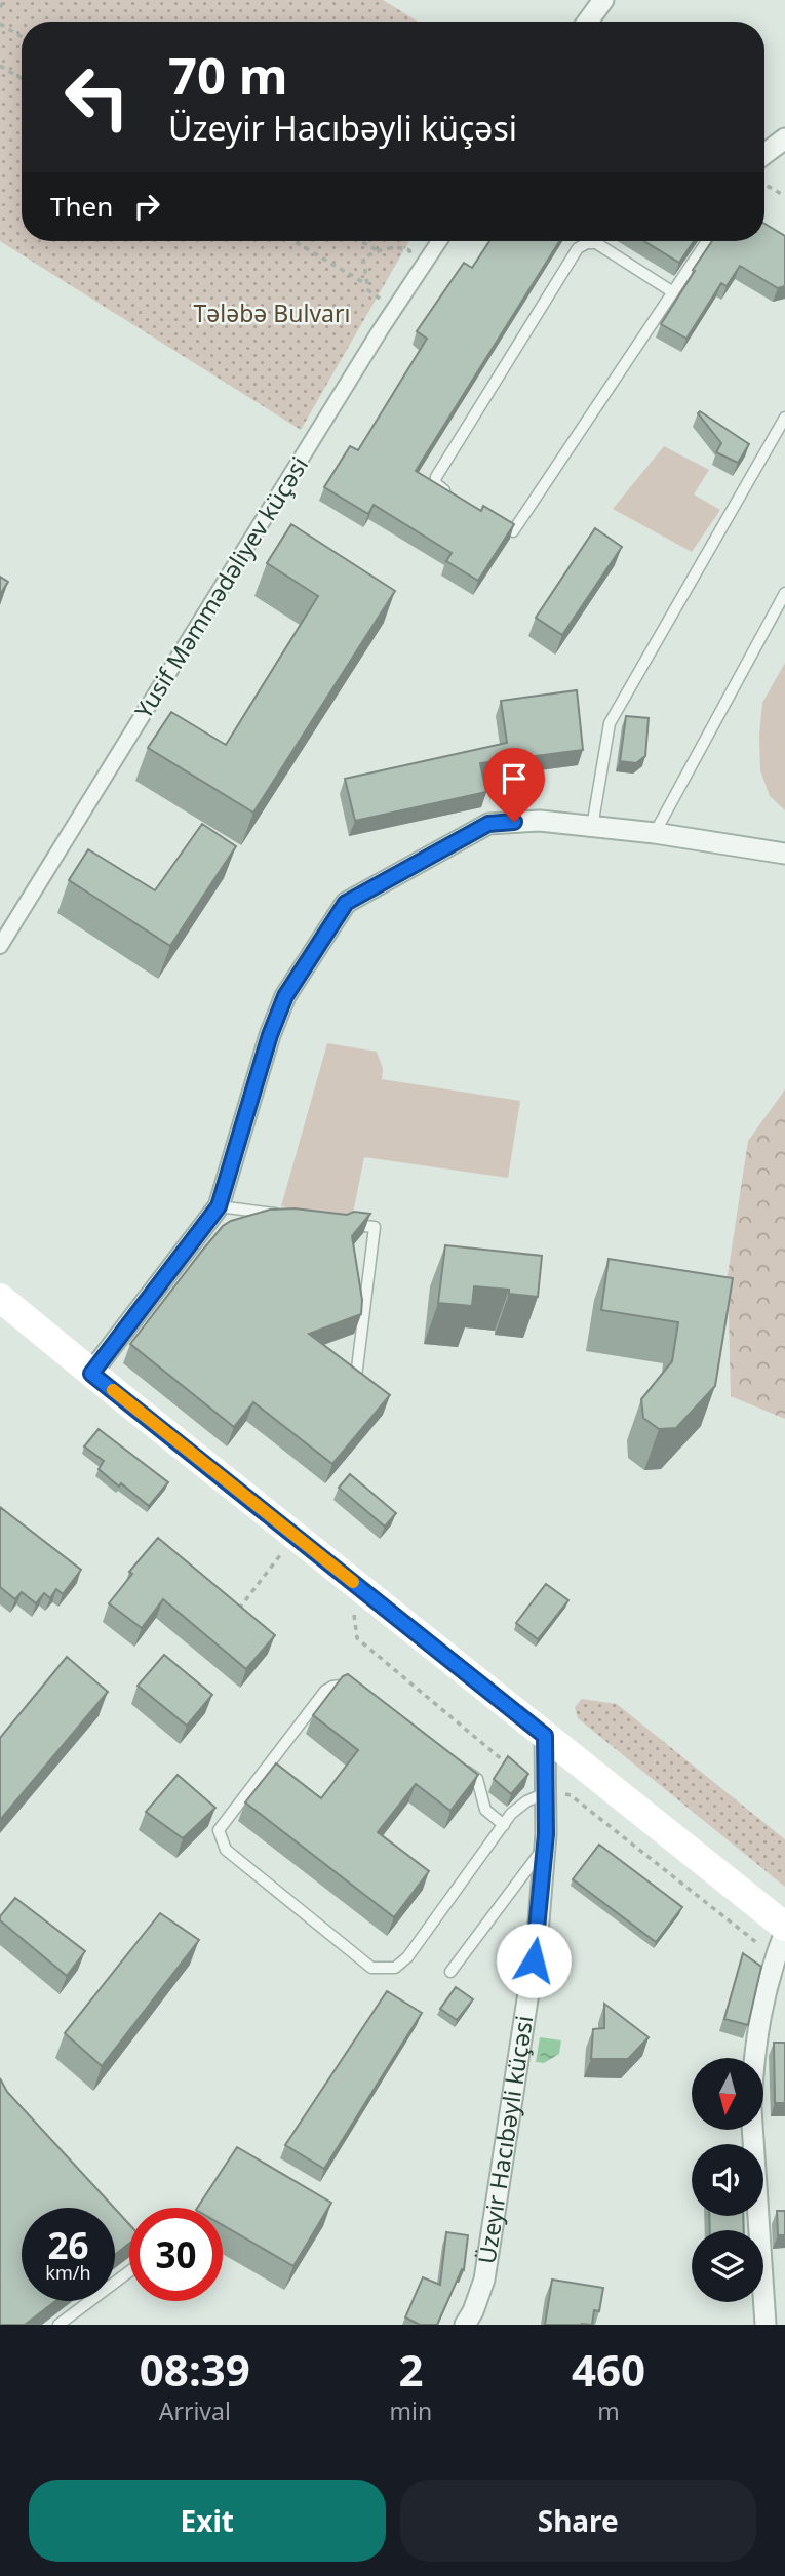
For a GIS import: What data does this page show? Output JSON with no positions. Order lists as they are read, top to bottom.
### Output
{
  "streets": {
    "street": ["Yusif Məmmədəliyev küçəsi", "Üzeyir Hacıbəyli küçəsi"]
  },
  "parks": ["Tələbə Bulvarı"],
  "north": "bottom",
  "page": {
    "turn": ["70 m", "Üzeyir Hacıbəyli küçəsi"],
    "then": "Then",
    "speed": "26 km/h",
    "limit": "30",
    "eta": [
      "08:39",
      "Arrival",
      "2",
      "min",
      "460",
      "m"
    ],
    "buttons": ["Exit", "Share"]
  }
}
